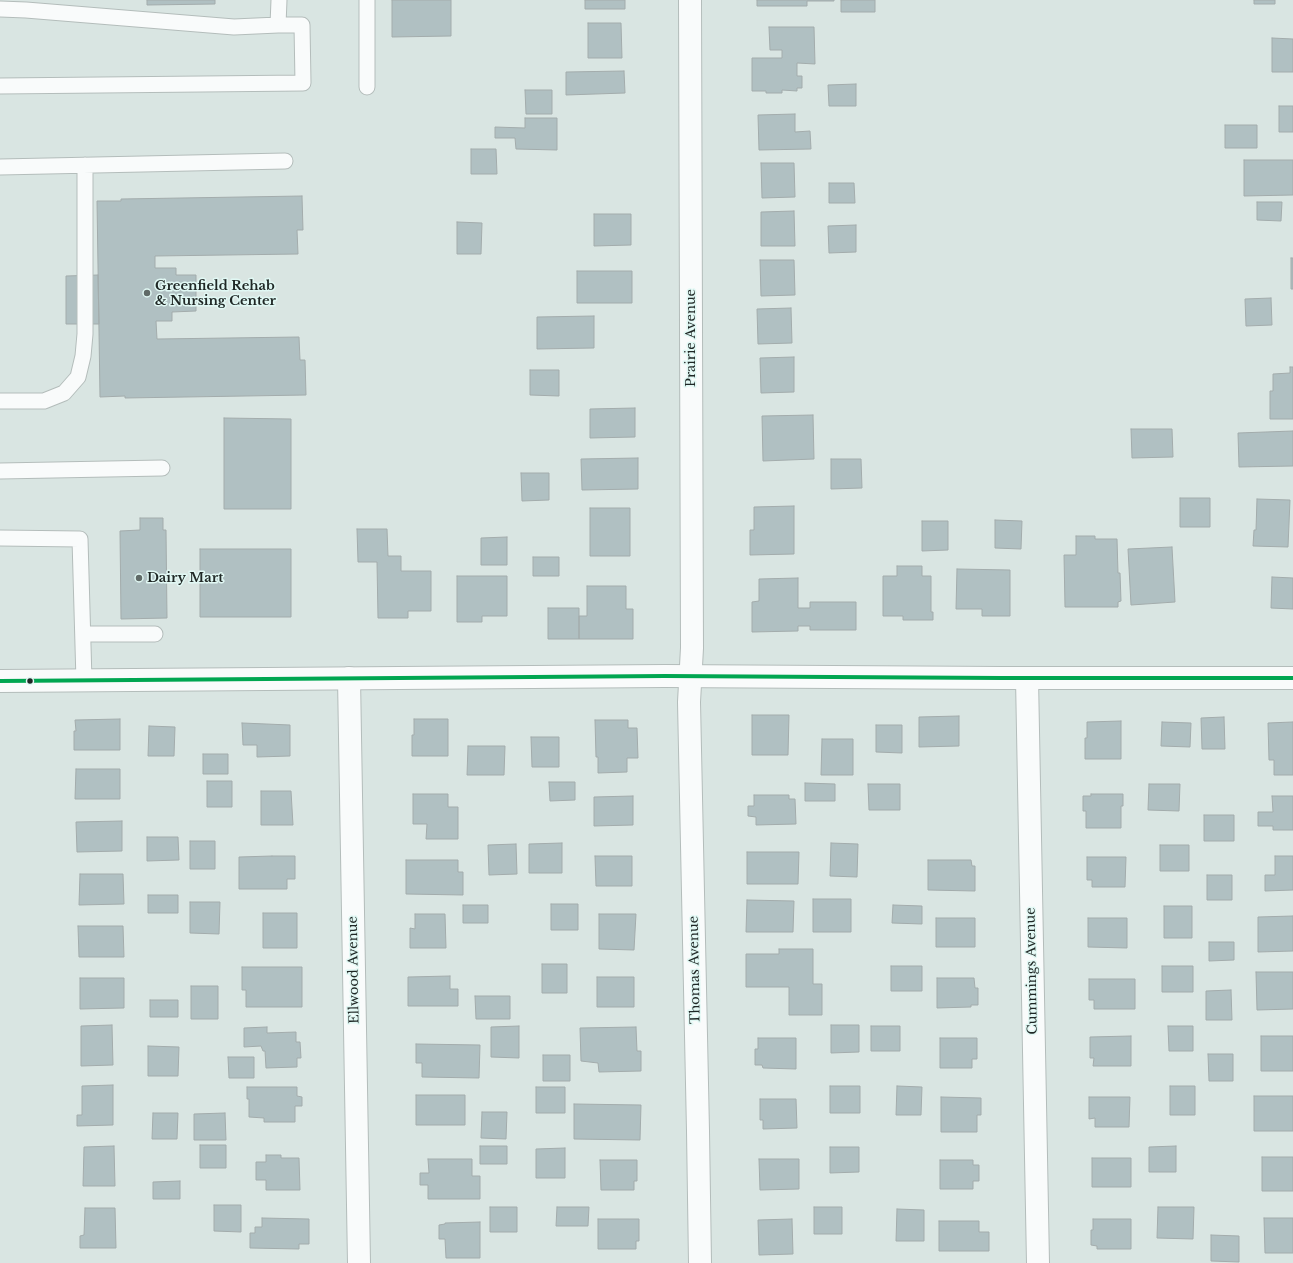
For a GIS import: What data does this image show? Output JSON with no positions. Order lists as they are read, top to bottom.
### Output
{
  "streets": {
    "street": [
      "Prairie Avenue",
      "Ellwood Avenue",
      "Thomas Avenue",
      "Cummings Avenue"
    ]
  },
  "crossings": [
    ["Prairie Avenue", "Thomas Avenue"]
  ],
  "places": ["Greenfield Rehab & Nursing Center", "Dairy Mart"]
}
